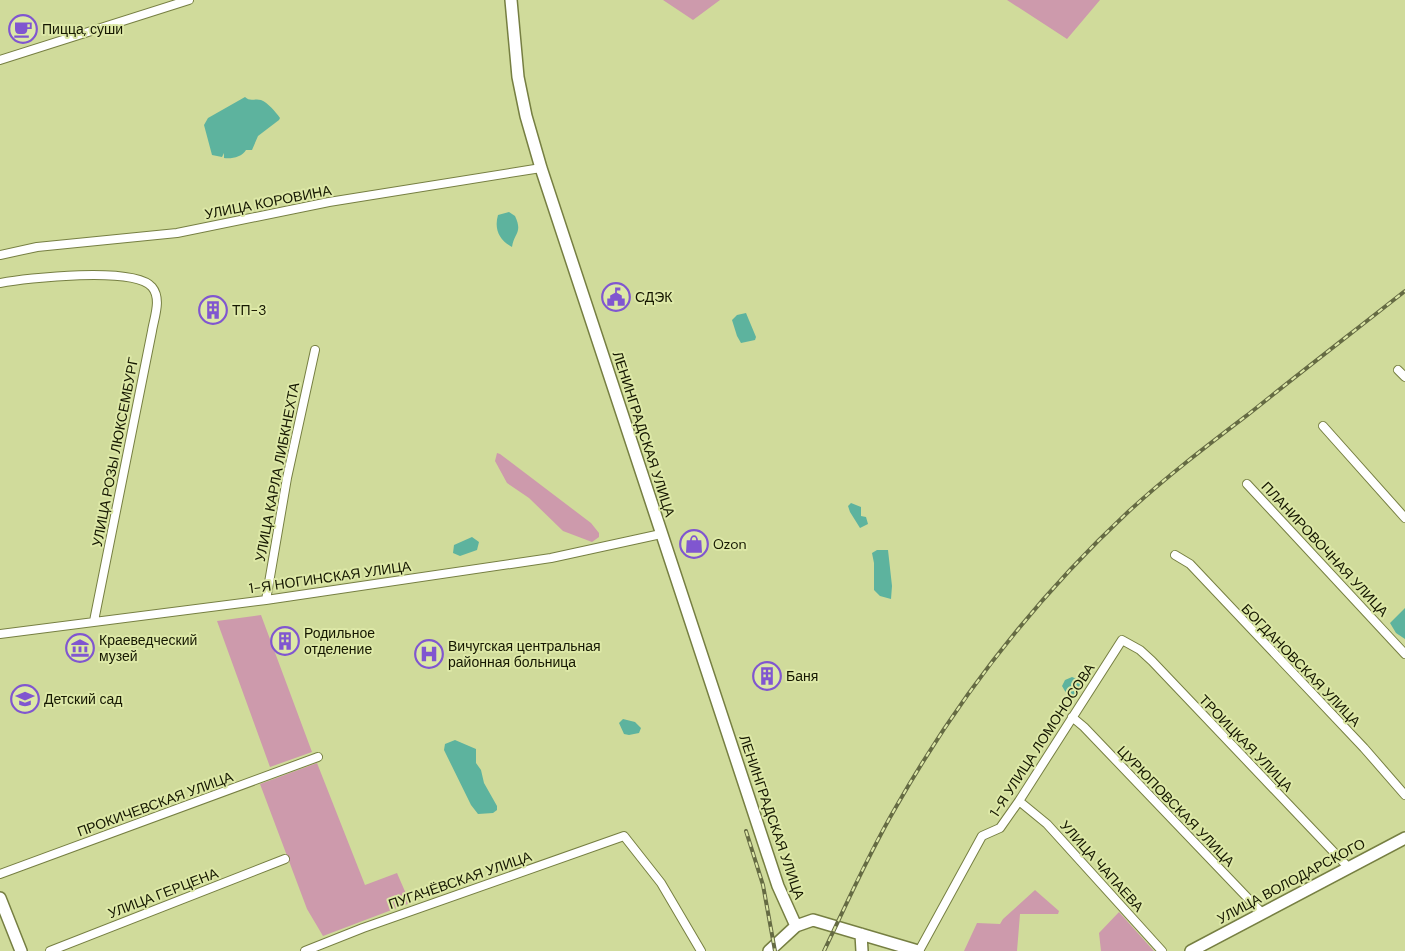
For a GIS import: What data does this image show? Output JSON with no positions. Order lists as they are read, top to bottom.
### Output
{
  "streets": {
    "main road": ["ЛЕНИНГРАДСКАЯ УЛИЦА", "УЛИЦА ВОЛОДАРСКОГО"],
    "street": [
      "УЛИЦА КОРОВИНА",
      "УЛИЦА РОЗЫ ЛЮКСЕМБУРГ",
      "УЛИЦА КАРЛА ЛИБКНЕХТА",
      "ПЛАНИРОВОЧНАЯ УЛИЦА",
      "1-Я НОГИНСКАЯ УЛИЦА",
      "БОГДАНОВСКАЯ УЛИЦА",
      "1-Я УЛИЦА ЛОМОНОСОВА",
      "ТРОИЦКАЯ УЛИЦА",
      "ПРОКИЧЕВСКАЯ УЛИЦА",
      "ЦУРЮПОВСКАЯ УЛИЦА",
      "УЛИЦА ЧАПАЕВА",
      "ПУГАЧЁВСКАЯ УЛИЦА",
      "УЛИЦА ГЕРЦЕНА"
    ]
  },
  "crossings": [
    ["УЛИЦА КОРОВИНА", "ЛЕНИНГРАДСКАЯ УЛИЦА"],
    ["ЛЕНИНГРАДСКАЯ УЛИЦА", "1-Я НОГИНСКАЯ УЛИЦА"],
    ["УЛИЦА РОЗЫ ЛЮКСЕМБУРГ", "1-Я НОГИНСКАЯ УЛИЦА"],
    ["УЛИЦА КАРЛА ЛИБКНЕХТА", "1-Я НОГИНСКАЯ УЛИЦА"],
    ["1-Я УЛИЦА ЛОМОНОСОВА", "ТРОИЦКАЯ УЛИЦА"],
    ["1-Я УЛИЦА ЛОМОНОСОВА", "ЦУРЮПОВСКАЯ УЛИЦА"],
    ["1-Я УЛИЦА ЛОМОНОСОВА", "УЛИЦА ЧАПАЕВА"],
    ["ТРОИЦКАЯ УЛИЦА", "УЛИЦА ВОЛОДАРСКОГО"],
    ["ЦУРЮПОВСКАЯ УЛИЦА", "УЛИЦА ВОЛОДАРСКОГО"]
  ],
  "places": {
    "cafe": ["Пицца, суши"],
    "public building": ["СДЭК"],
    "building": ["ТП-3", "Родильное отделение", "Баня"],
    "shop": ["Ozon"],
    "museum": ["Краеведческий музей"],
    "hospital": ["Вичугская центральная районная больница"],
    "school or university": ["Детский сад"]
  }
}
